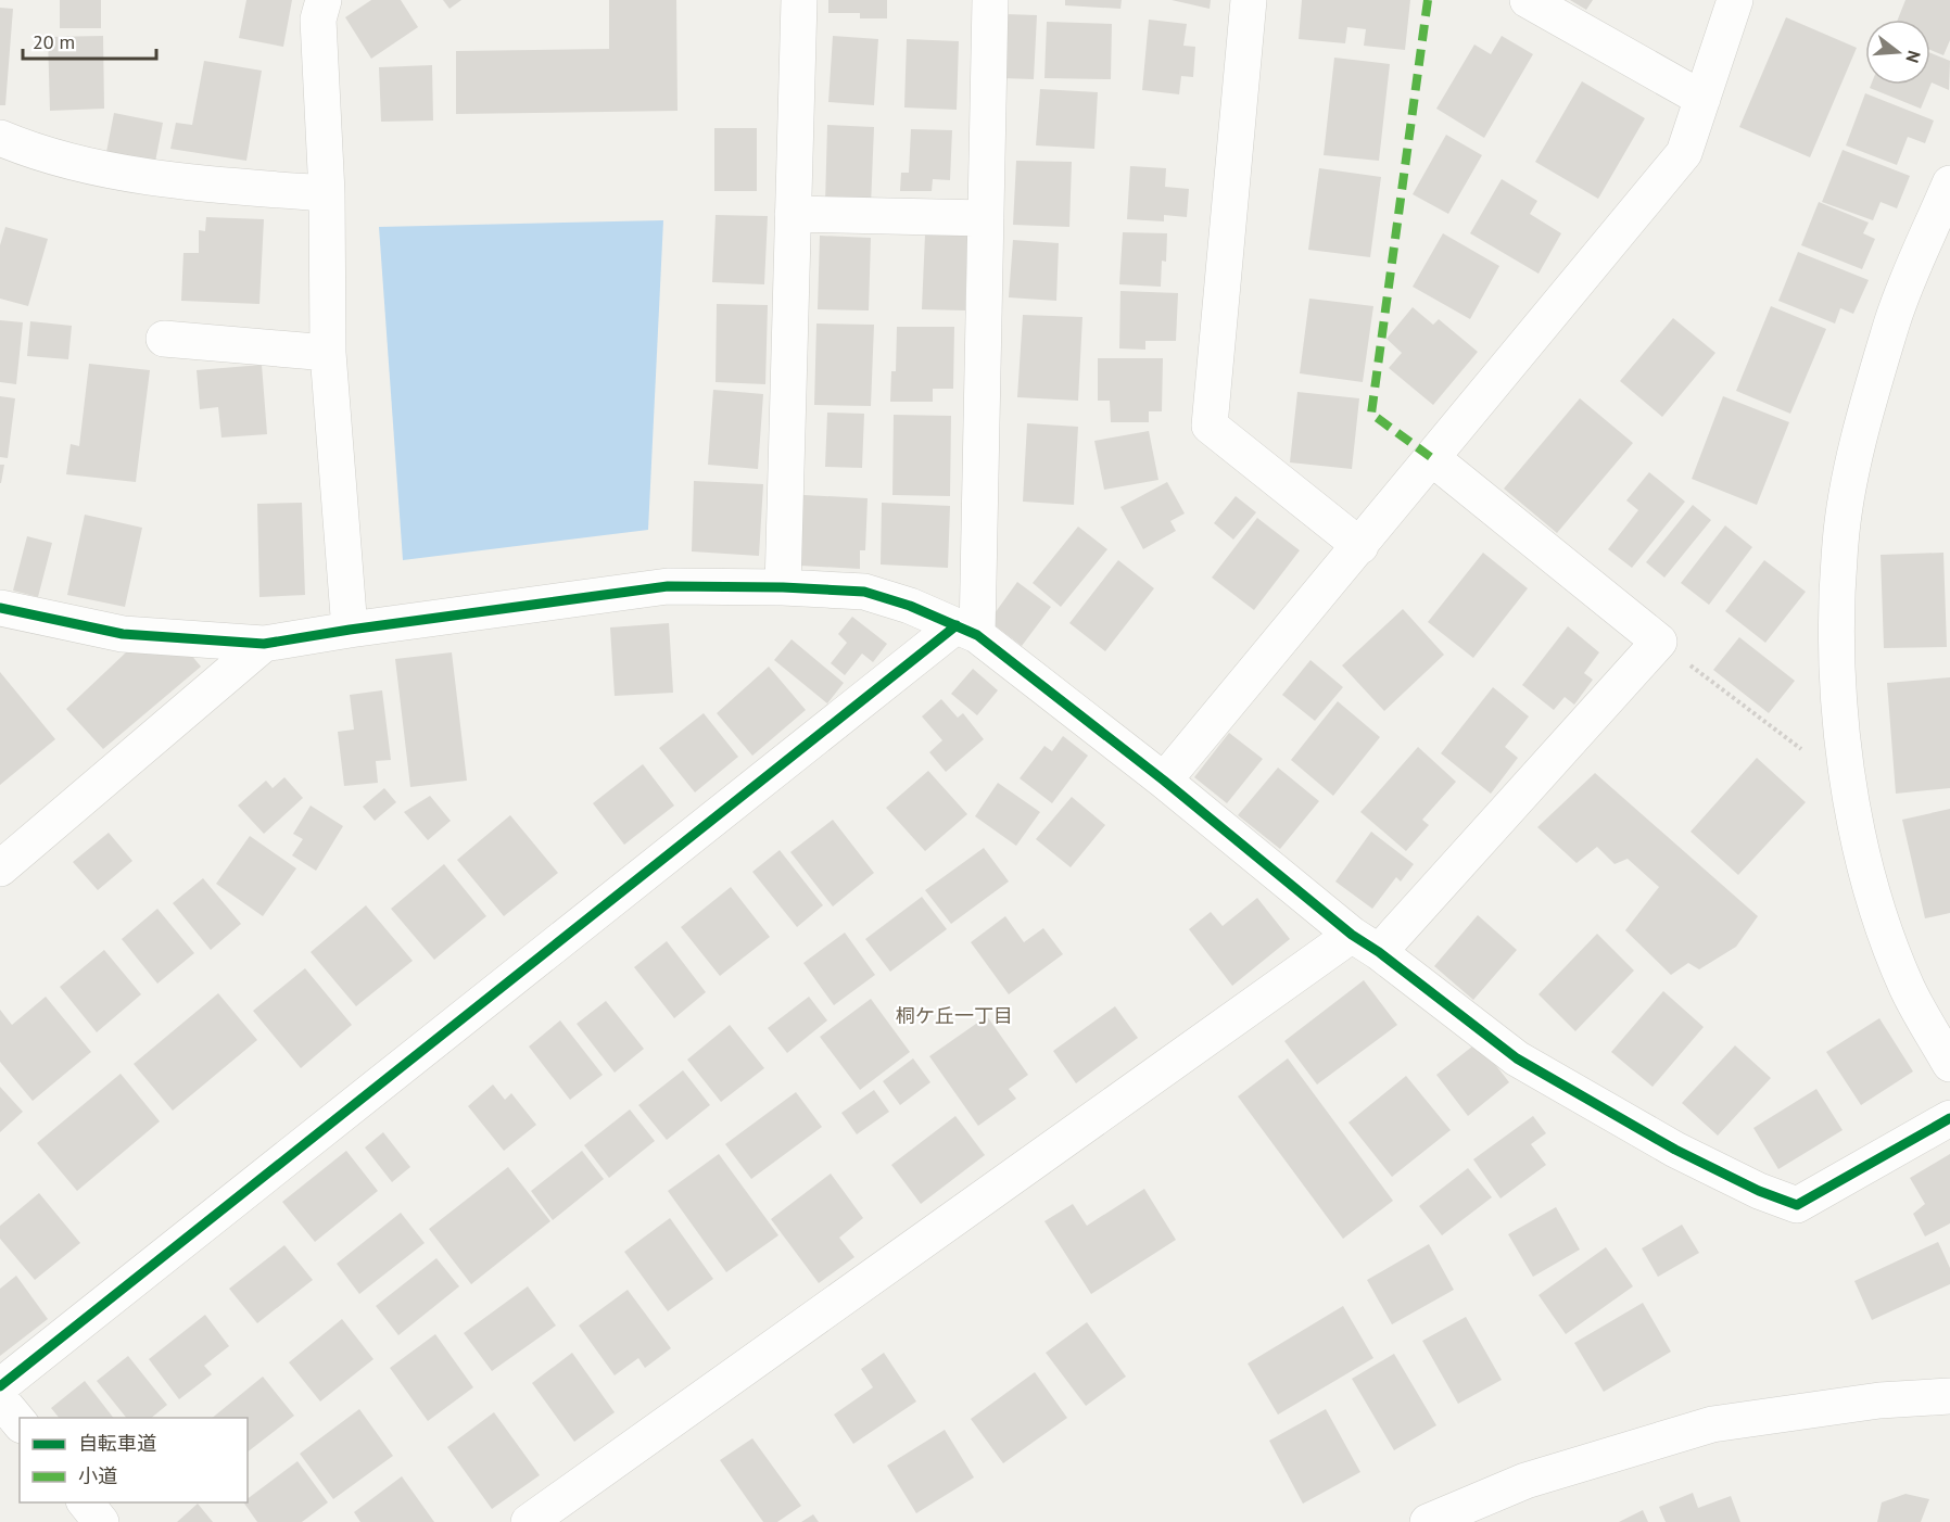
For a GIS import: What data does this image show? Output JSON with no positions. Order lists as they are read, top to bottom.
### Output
{
  "districts": ["桐ケ丘一丁目"],
  "legend": ["自転車道", "小道"],
  "scale_bar": "20 m",
  "north": "right"
}
